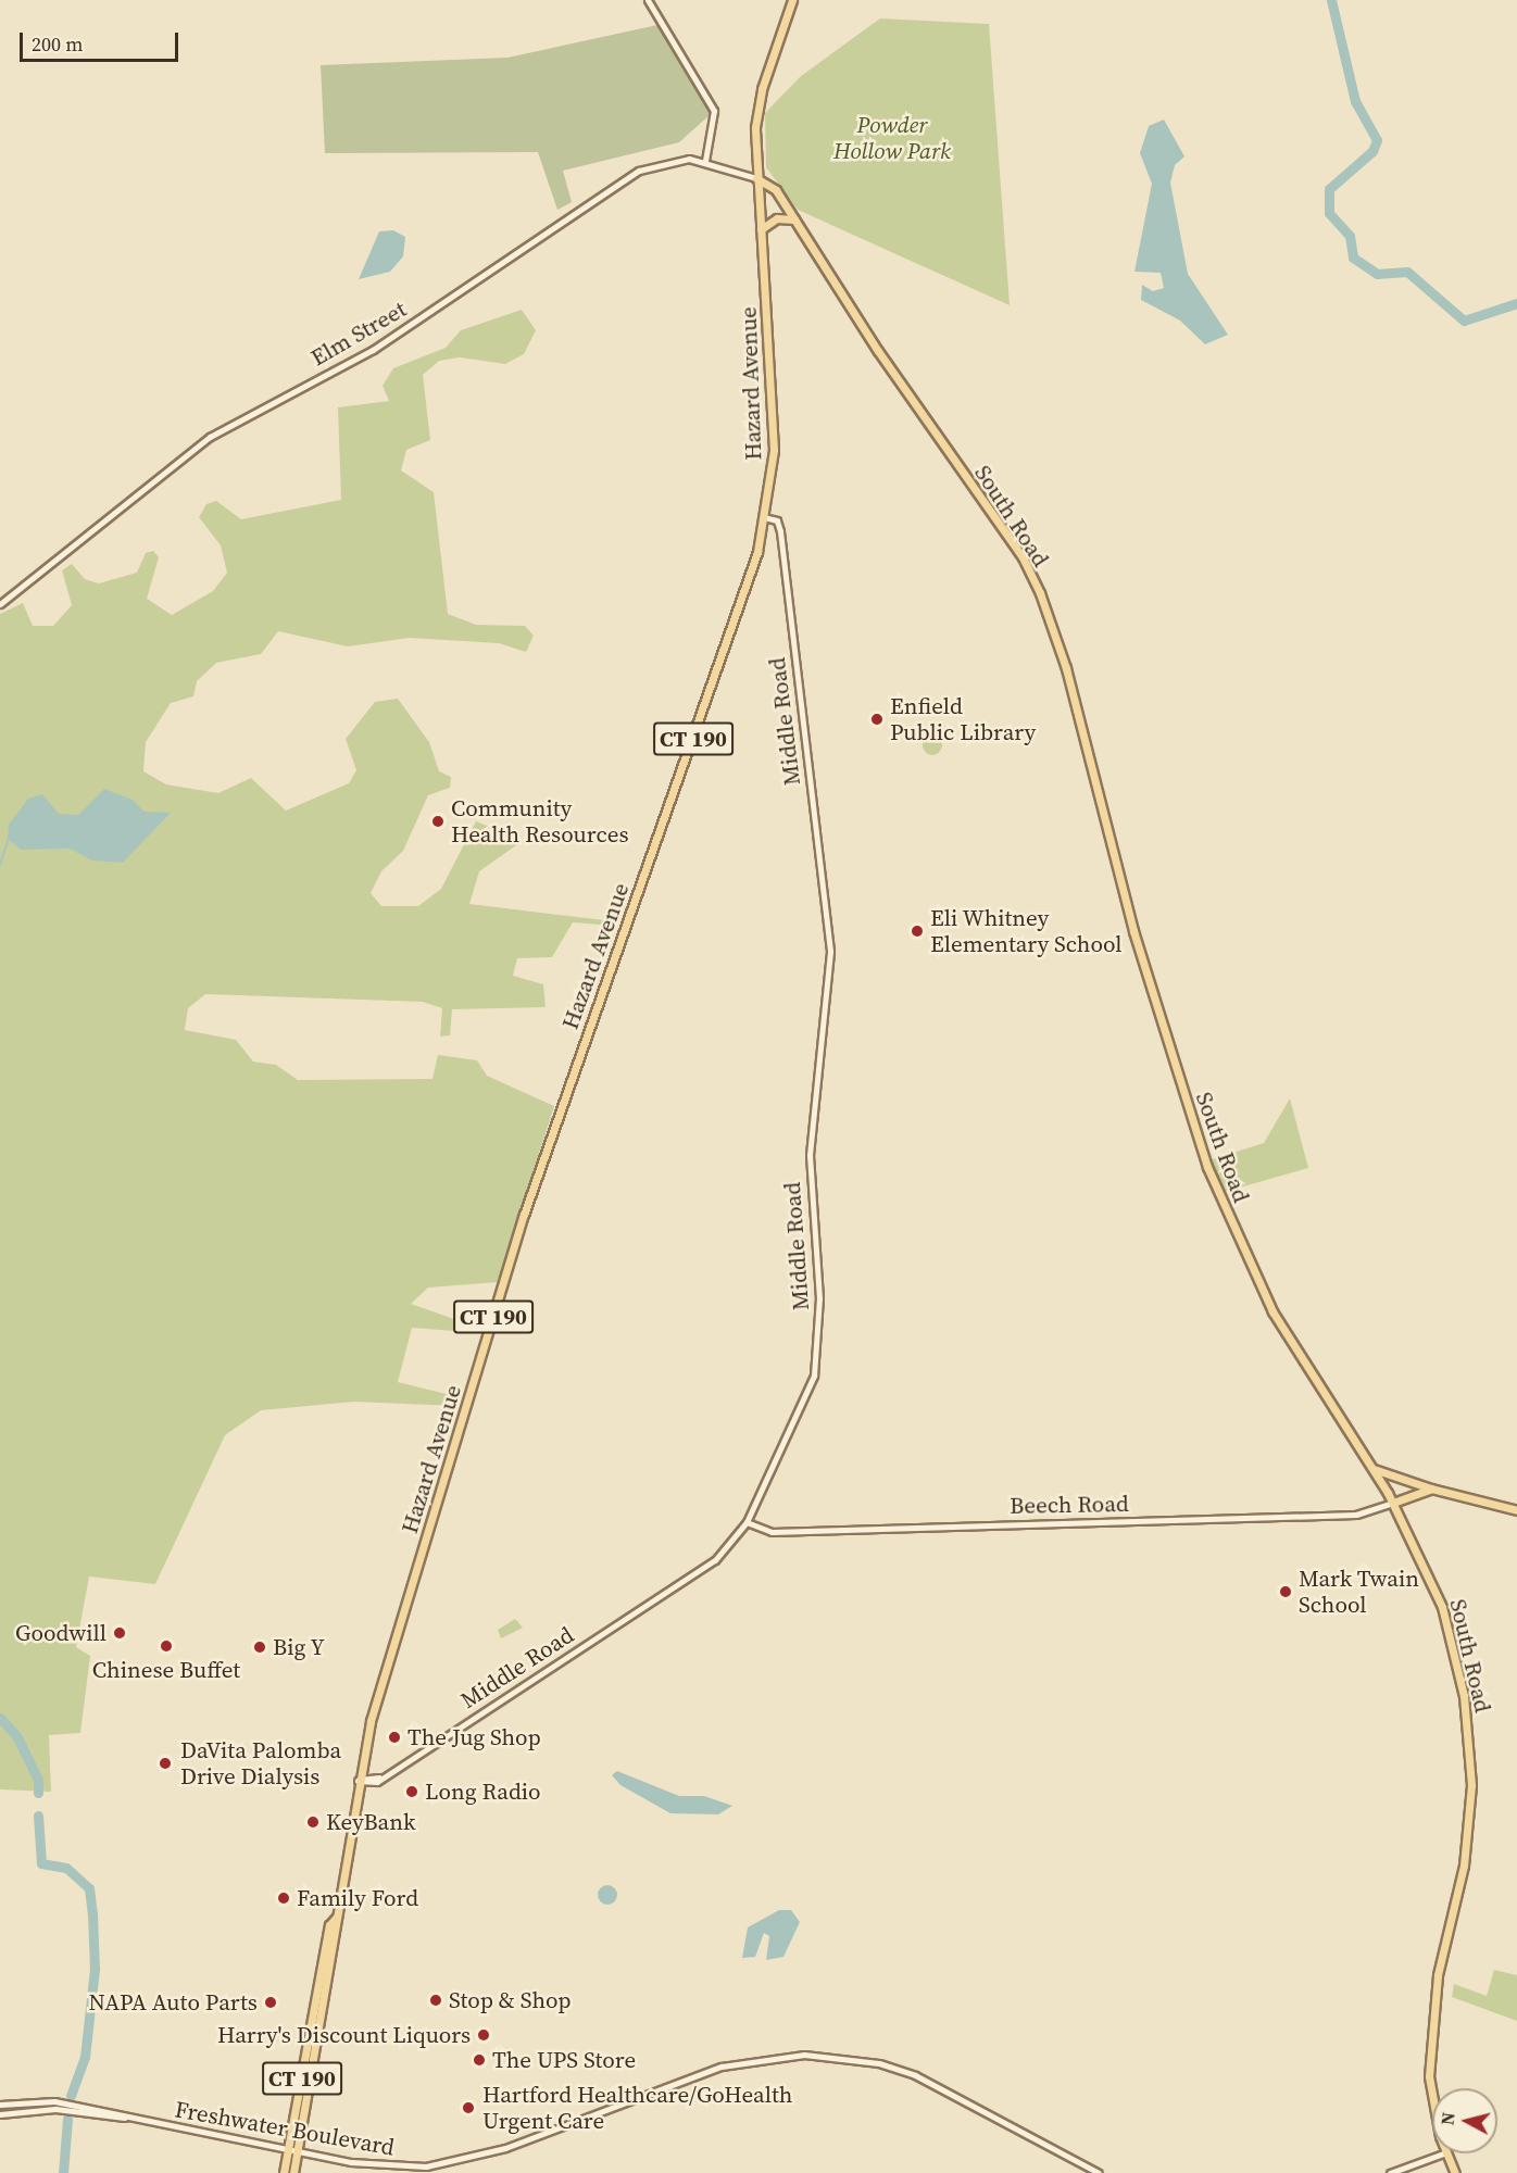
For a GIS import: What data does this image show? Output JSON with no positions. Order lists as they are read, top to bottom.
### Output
{
  "streets": {
    "main road": ["Hazard Avenue", "South Road", "CT 190"],
    "street": [
      "Elm Street",
      "Middle Road",
      "Beech Road",
      "Freshwater Boulevard"
    ]
  },
  "crossings": [
    ["Elm Street", "Hazard Avenue"],
    ["Elm Street", "South Road"],
    ["Hazard Avenue", "South Road"],
    ["Hazard Avenue", "Middle Road"],
    ["Hazard Avenue", "Freshwater Boulevard"],
    ["South Road", "Beech Road"],
    ["Middle Road", "Beech Road"]
  ],
  "parks": ["Powder Hollow Park"],
  "places": [
    "Enfield Public Library",
    "Community Health Resources",
    "Eli Whitney Elementary School",
    "Mark Twain School",
    "Goodwill",
    "Chinese Buffet",
    "Big Y",
    "The Jug Shop",
    "DaVita Palomba Drive Dialysis",
    "Long Radio",
    "KeyBank",
    "Family Ford",
    "Stop & Shop",
    "NAPA Auto Parts",
    "Harry's Discount Liquors",
    "The UPS Store",
    "Hartford Healthcare/GoHealth Urgent Care"
  ],
  "scale_bar": "200 m",
  "north": "left"
}
